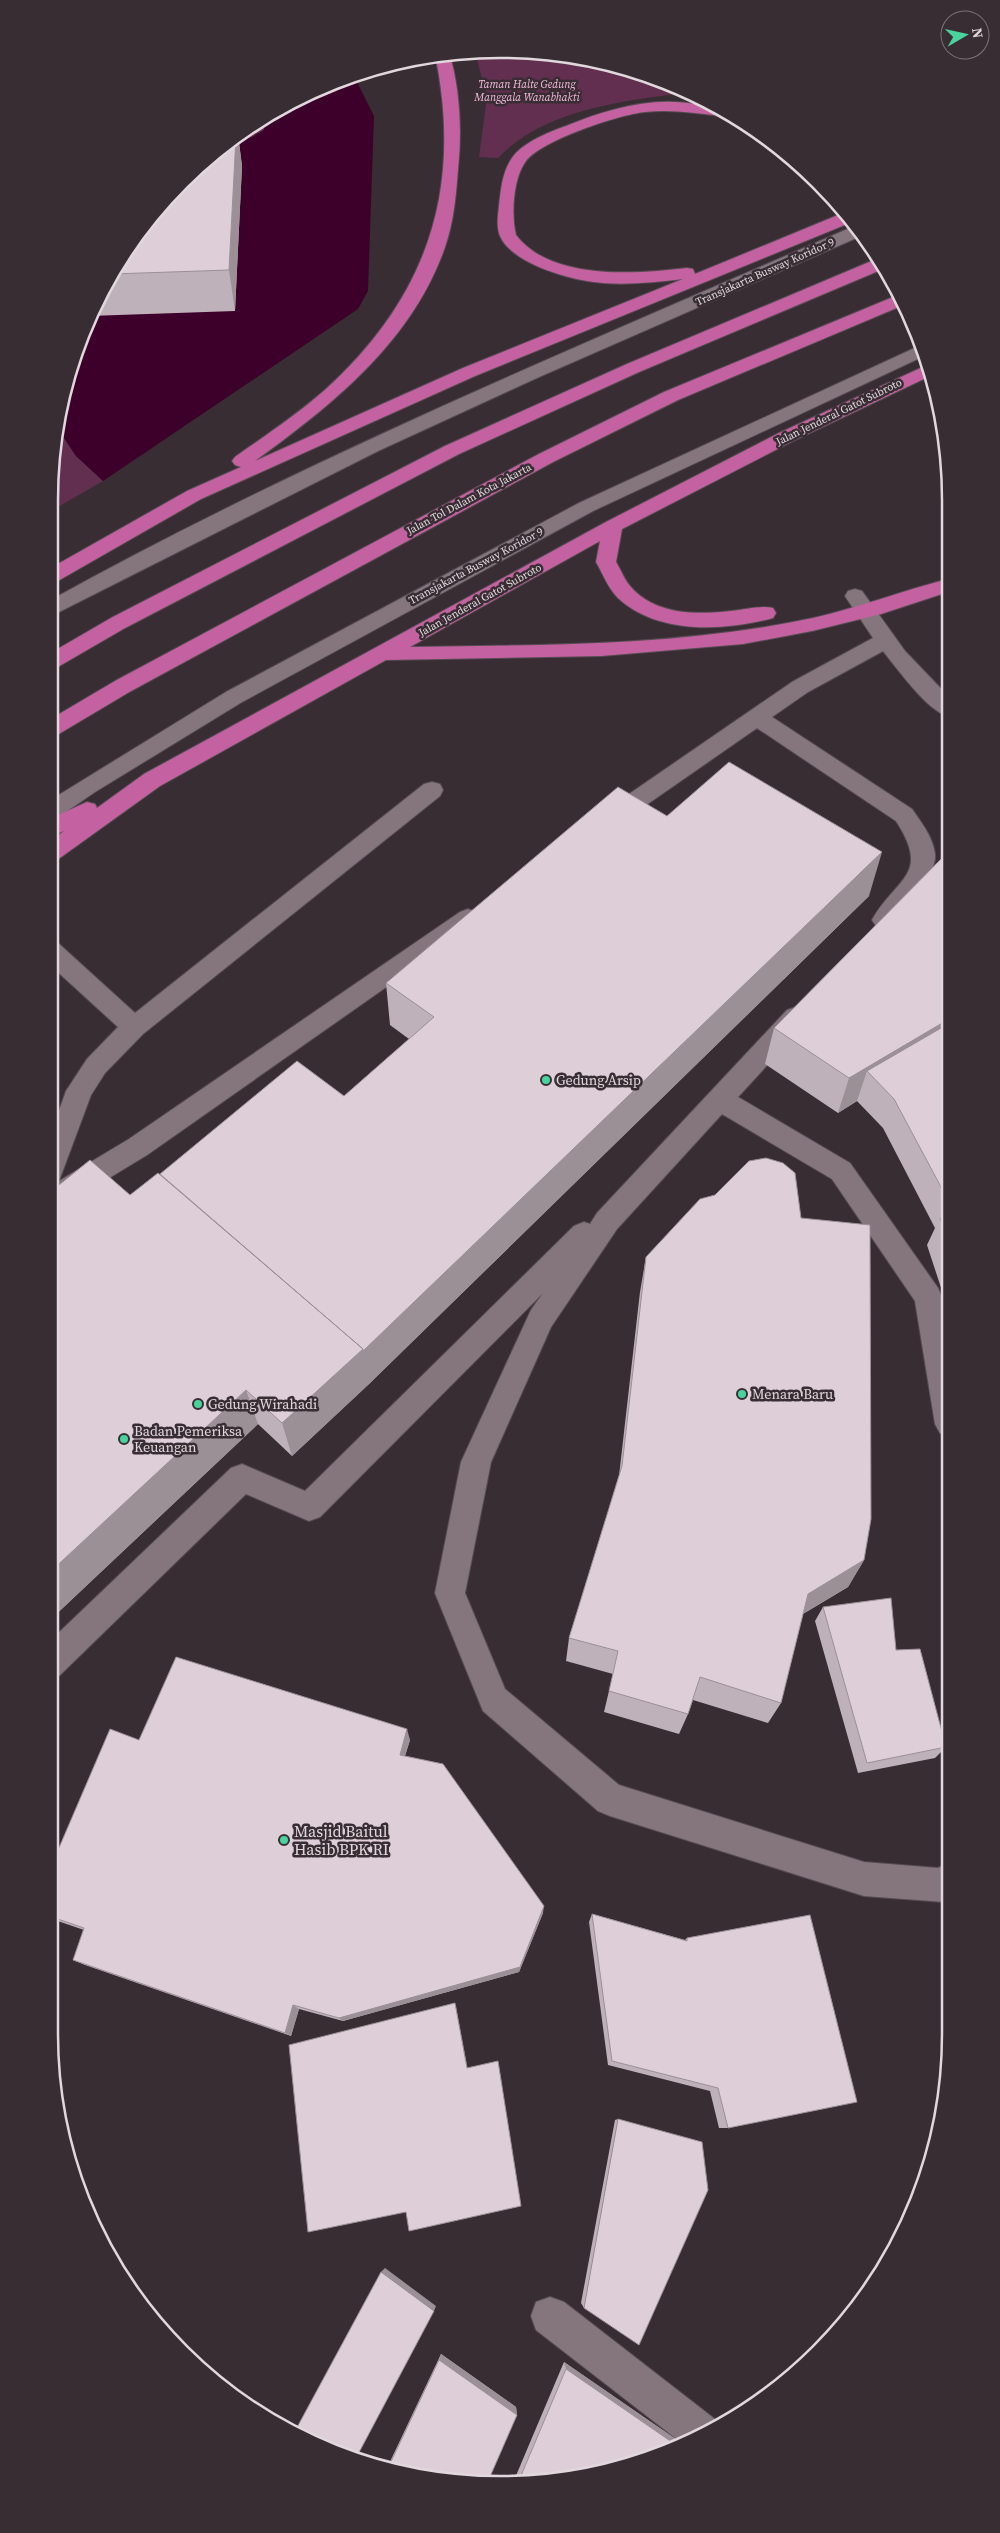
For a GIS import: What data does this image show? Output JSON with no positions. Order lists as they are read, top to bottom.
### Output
{
  "streets": {
    "highway": ["Jalan Jenderal Gatot Subroto", "Jalan Tol Dalam Kota Jakarta"],
    "street": ["Transjakarta Busway Koridor 9"]
  },
  "parks": ["Taman Halte Gedung Manggala Wanabhakti"],
  "places": [
    "Gedung Arsip",
    "Menara Baru",
    "Gedung Wirahadi",
    "Badan Pemeriksa Keuangan",
    "Masjid Baitul Hasib BPK RI"
  ],
  "north": "right"
}
